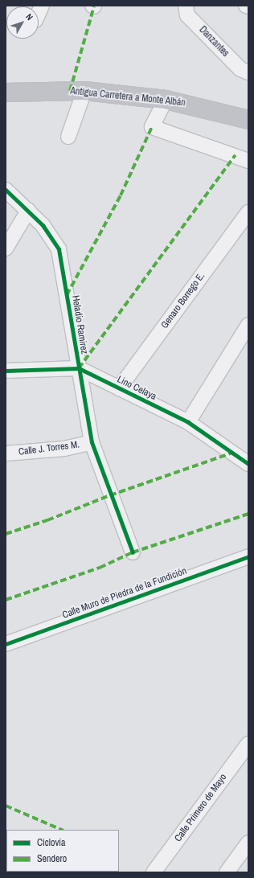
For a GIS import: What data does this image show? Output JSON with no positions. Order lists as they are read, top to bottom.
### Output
{
  "streets": {
    "street": [
      "Danzantes",
      "Antigua Carretera a Monte Albán",
      "Genaro Borrego E.",
      "Heladio Ramirez",
      "Lino Celaya",
      "Calle J. Torres M.",
      "Calle Muro de Piedra de la Fundición",
      "Calle Primero de Mayo"
    ]
  },
  "crossings": [
    ["Genaro Borrego E.", "Lino Celaya"],
    ["Heladio Ramirez", "Lino Celaya"],
    ["Heladio Ramirez", "Calle J. Torres M."]
  ],
  "legend": ["Ciclovía", "Sendero"],
  "north": "top right"
}
